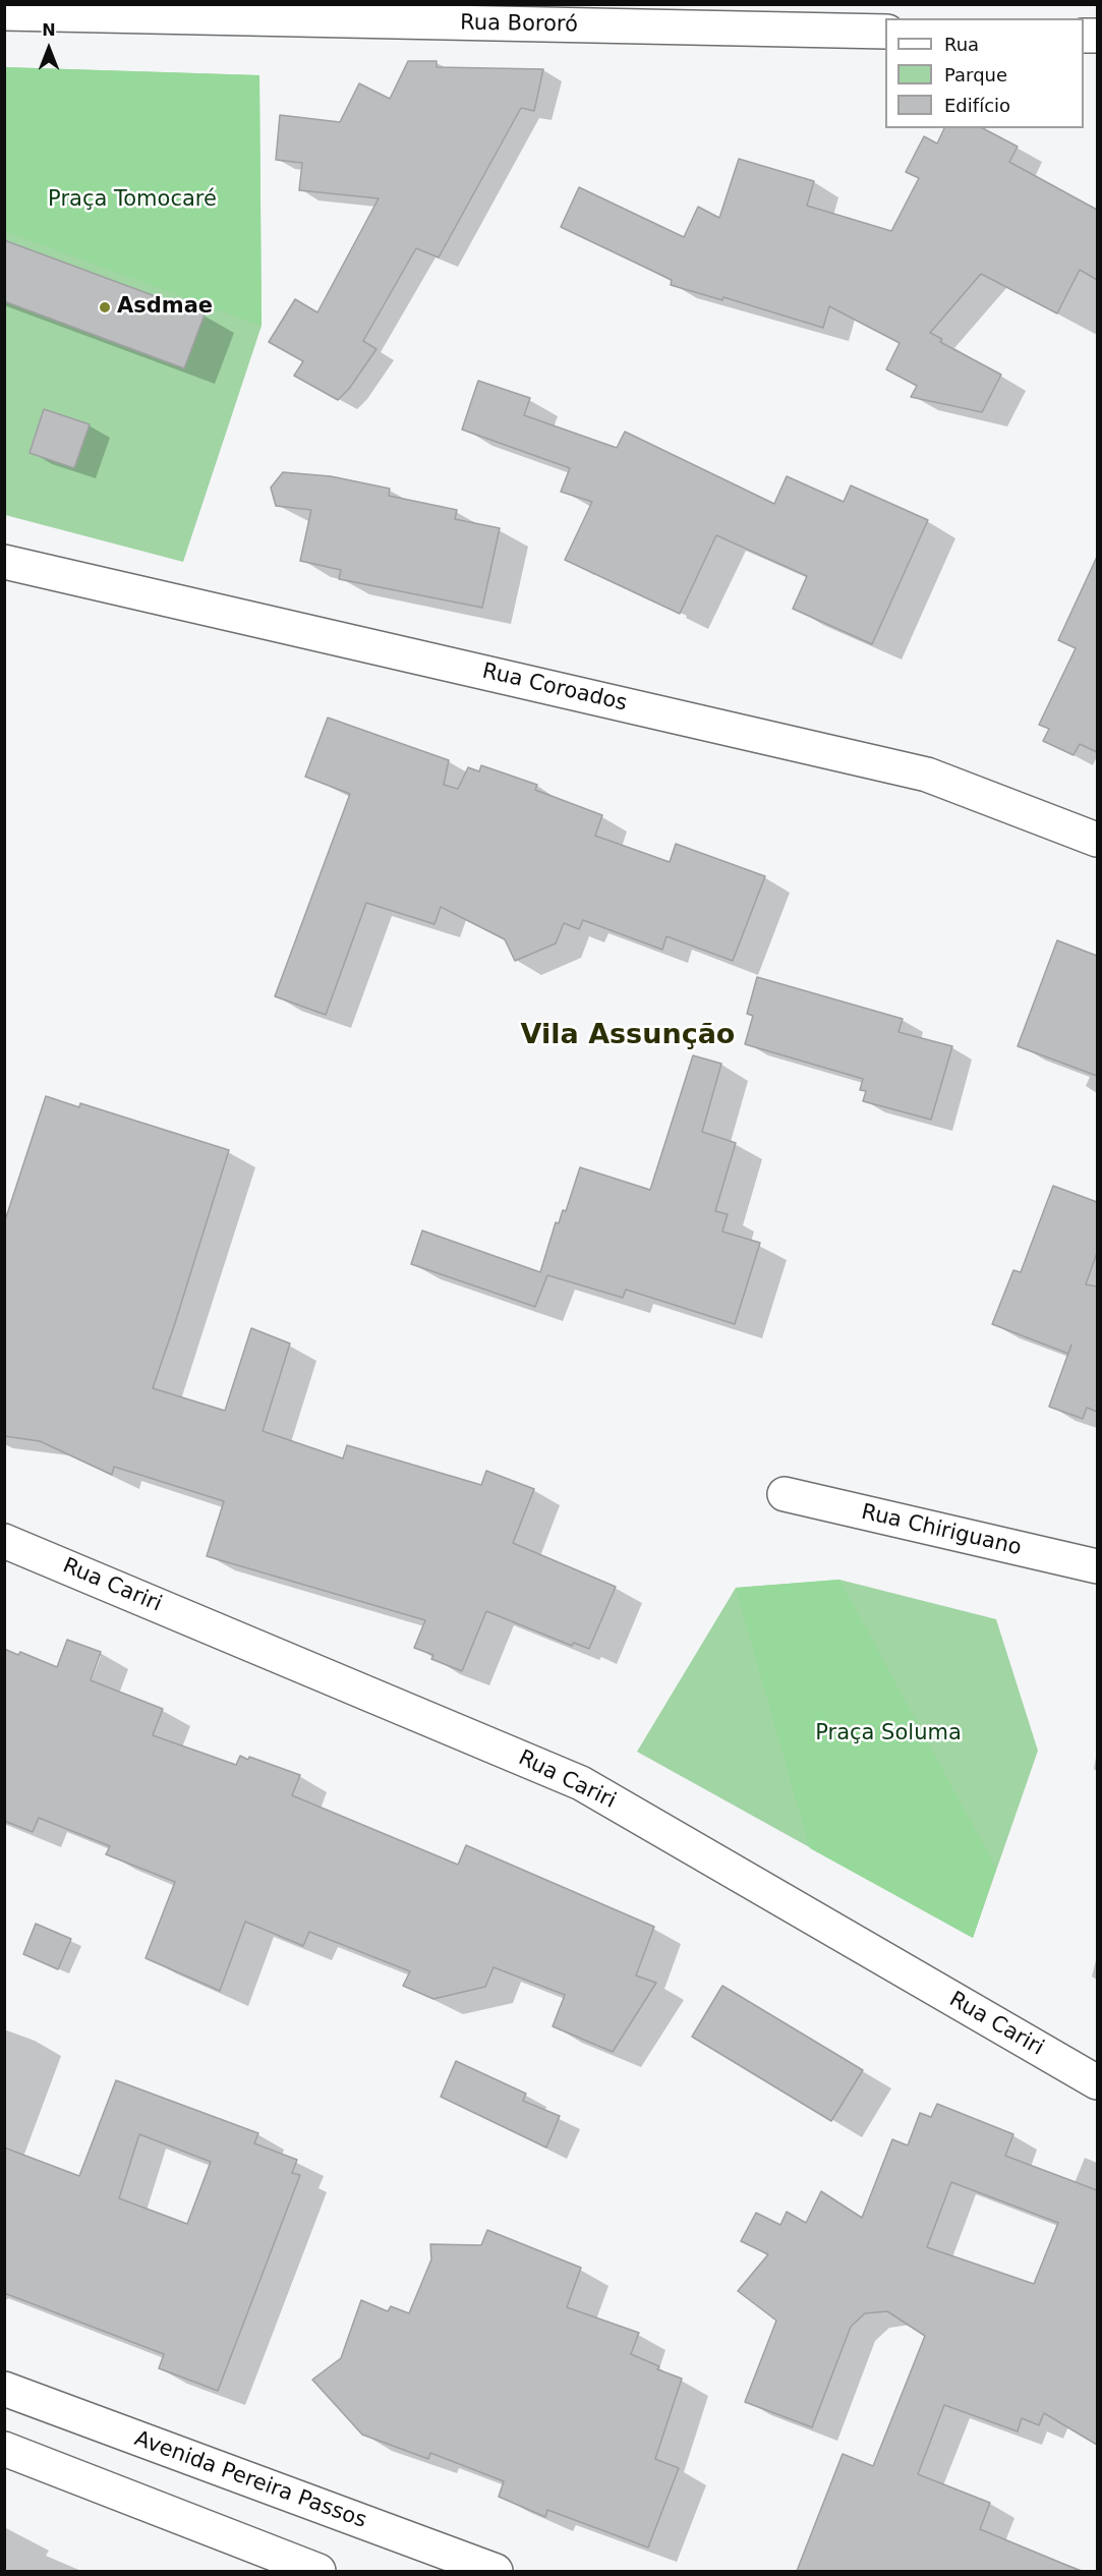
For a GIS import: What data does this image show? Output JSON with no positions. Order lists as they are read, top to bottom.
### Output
{
  "streets": {
    "street": [
      "Rua Bororó",
      "Rua Coroados",
      "Rua Chiriguano",
      "Rua Cariri",
      "Avenida Pereira Passos"
    ]
  },
  "districts": ["Vila Assunção"],
  "parks": ["Praça Tomocaré", "Praça Soluma"],
  "places": ["Asdmae"],
  "legend": ["Rua", "Parque", "Edifício"],
  "north": "top"
}
